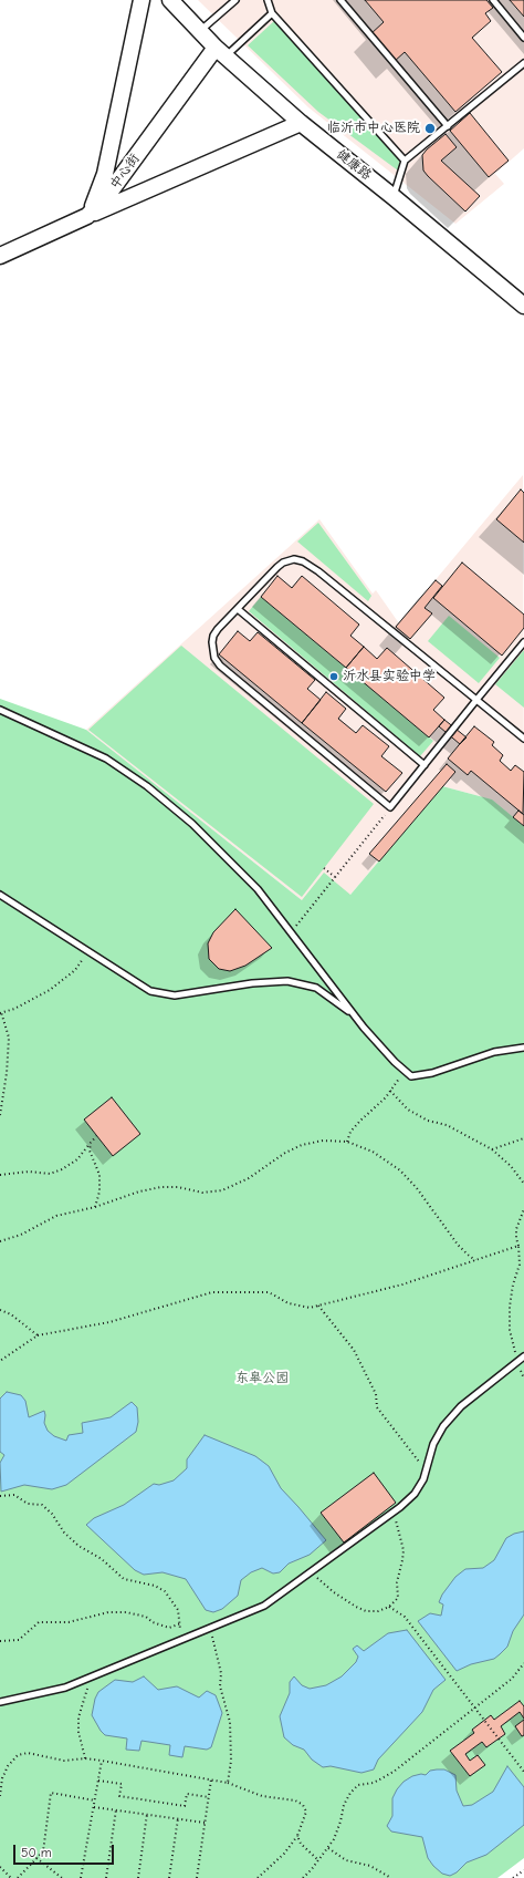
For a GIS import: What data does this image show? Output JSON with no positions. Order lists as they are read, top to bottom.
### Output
{
  "streets": {
    "main road": ["健康路", "中心街"]
  },
  "crossings": [
    ["健康路", "中心街"]
  ],
  "parks": ["东皋公园"],
  "places": ["临沂市中心医院", "沂水县实验中学"],
  "scale_bar": "50 m"
}
